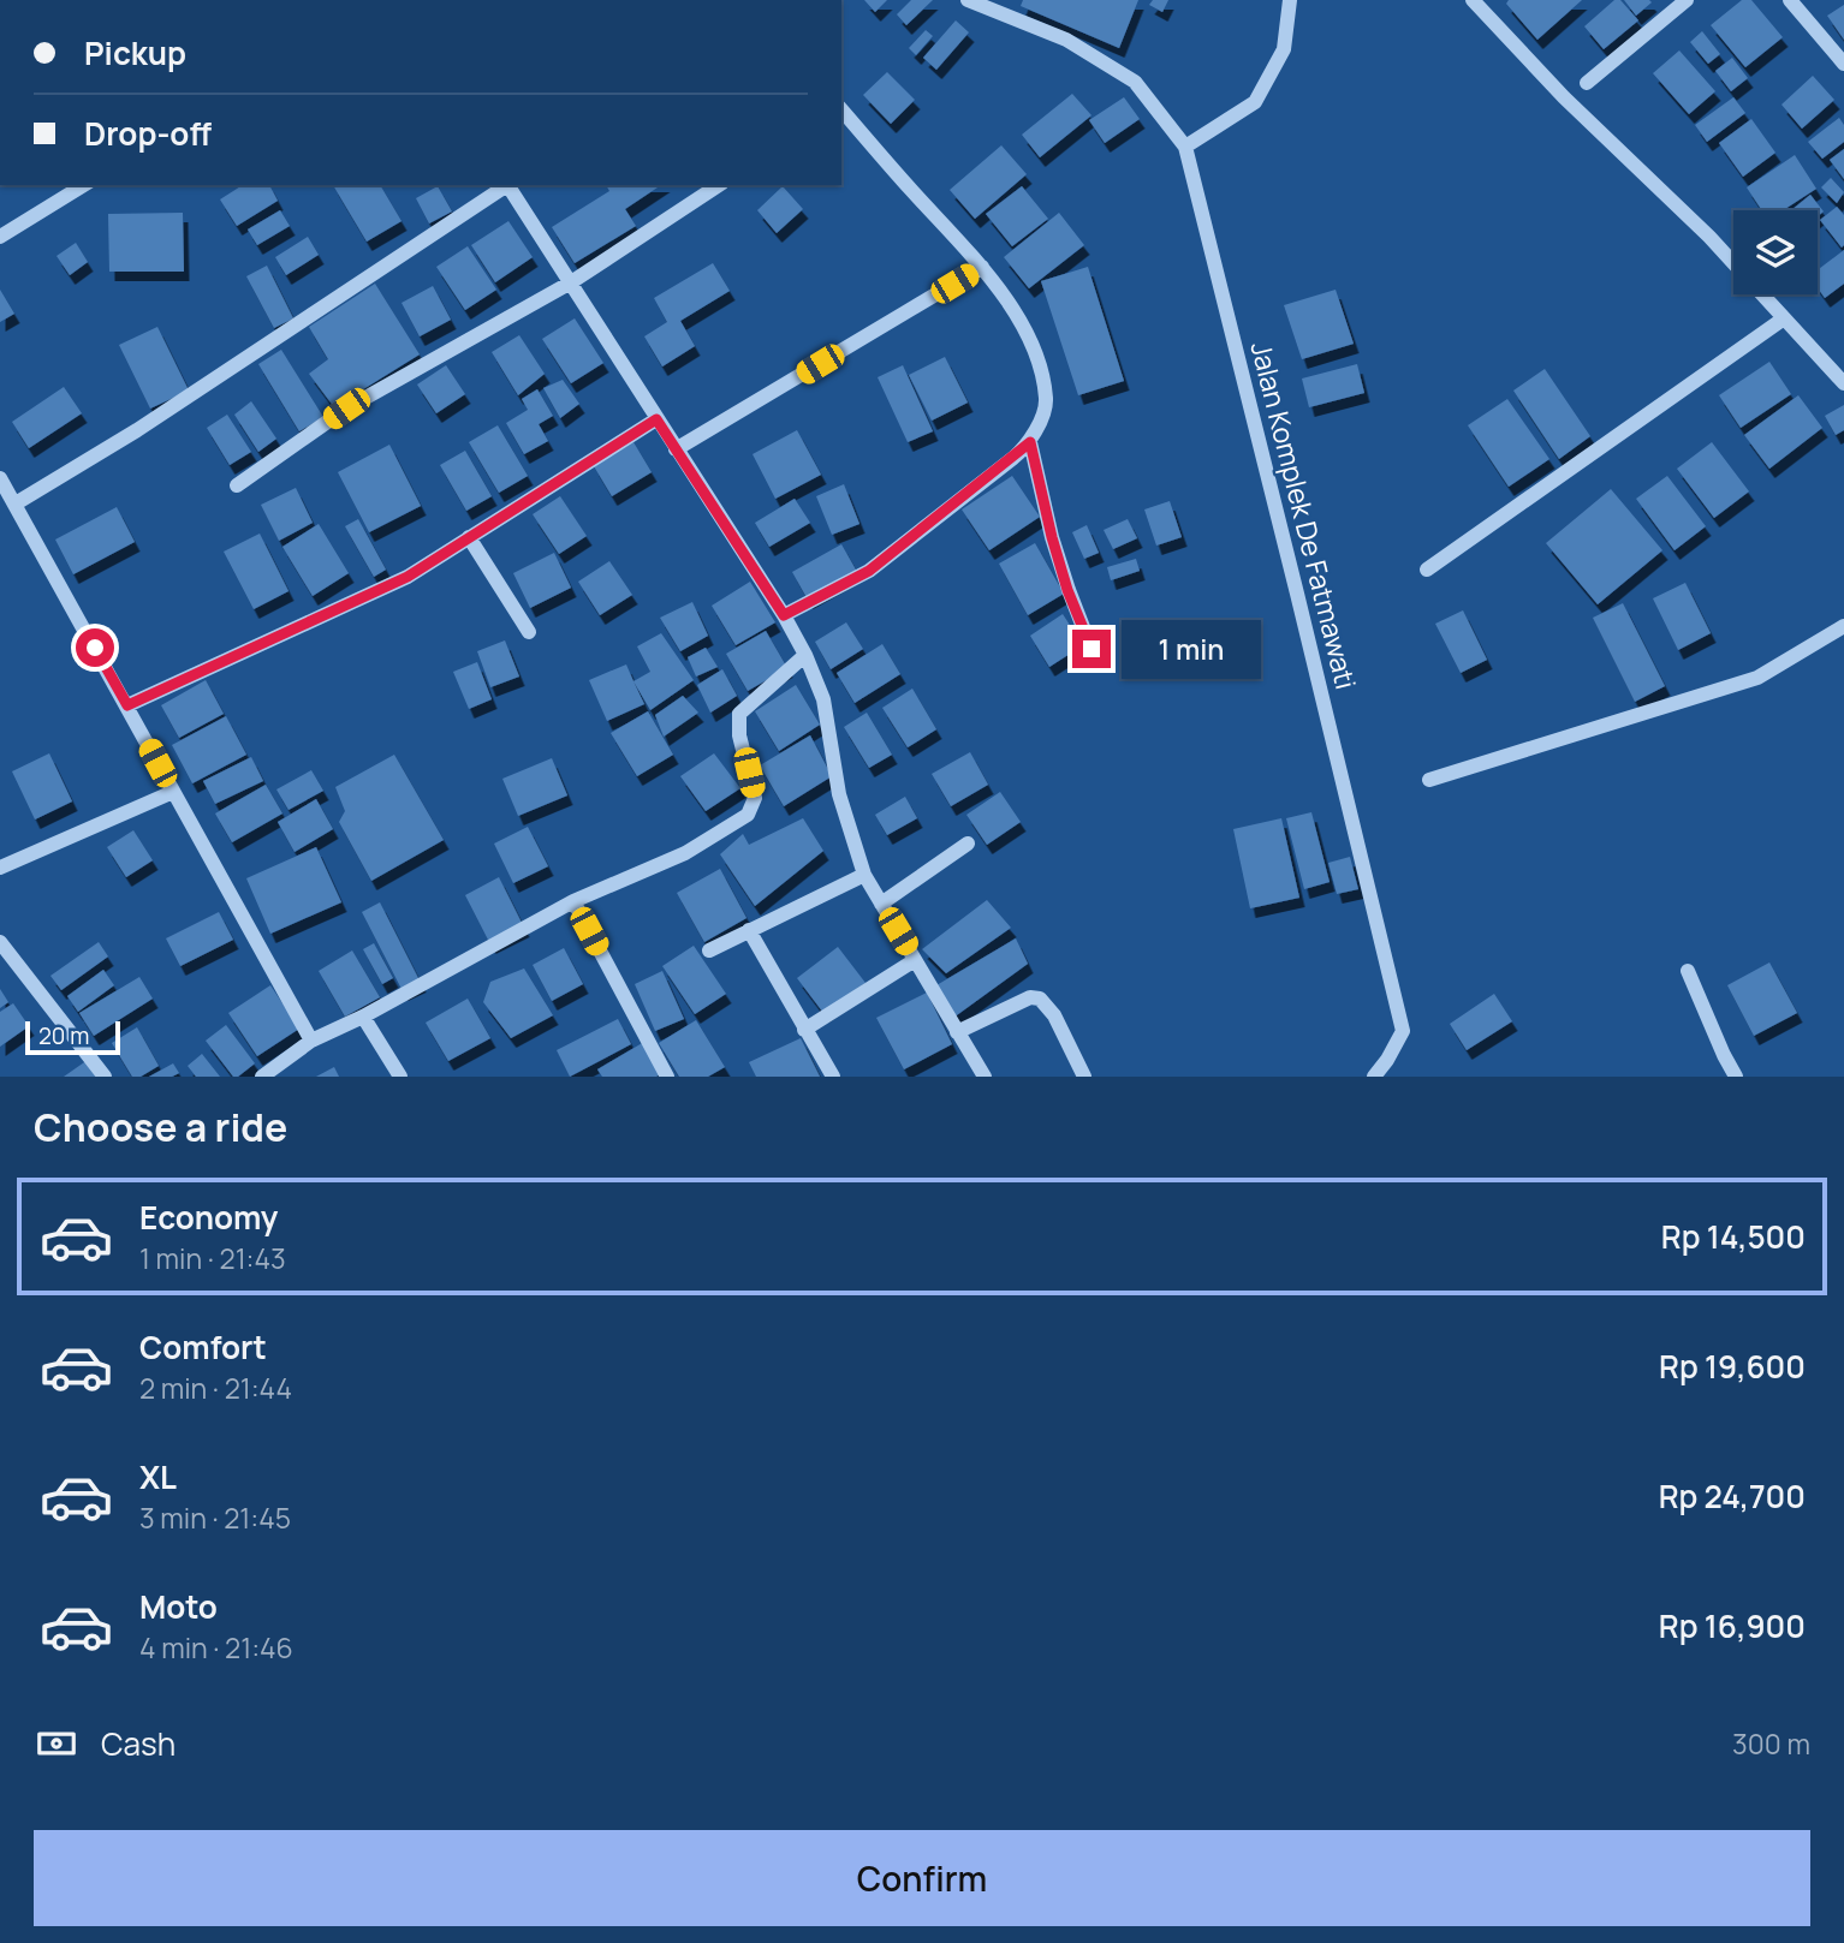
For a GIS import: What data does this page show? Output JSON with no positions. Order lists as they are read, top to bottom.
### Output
{
  "streets": {
    "street": ["Jalan Komplek De Fatmawati"]
  },
  "scale_bar": "20 m",
  "page": {
    "banner": ["Pickup", "Drop-off"],
    "bubble": "1 min",
    "scale": "20 m",
    "heading": "Choose a ride",
    "list": [
      {
        "name": "Economy",
        "note": "1 min · 21:43",
        "value": "Rp 14,500"
      },
      {
        "name": "Comfort",
        "note": "2 min · 21:44",
        "value": "Rp 19,600"
      },
      {
        "name": "XL",
        "note": "3 min · 21:45",
        "value": "Rp 24,700"
      },
      {
        "name": "Moto",
        "note": "4 min · 21:46",
        "value": "Rp 16,900"
      }
    ],
    "pay": ["Cash", "300 m"],
    "buttons": "Confirm"
  }
}
